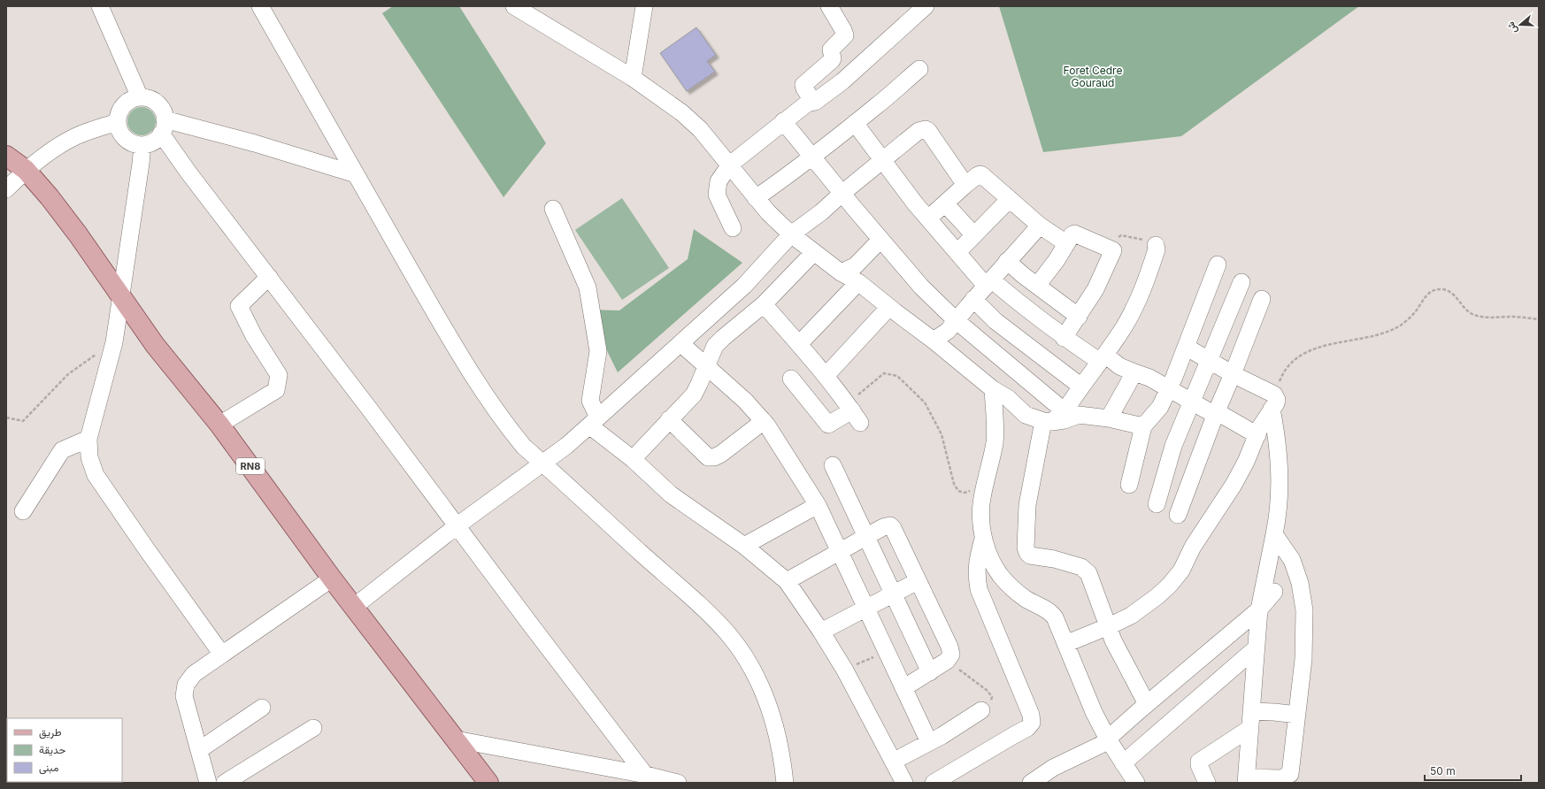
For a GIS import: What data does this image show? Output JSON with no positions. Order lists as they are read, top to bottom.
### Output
{
  "streets": {
    "main road": ["RN8"]
  },
  "parks": ["Foret Cedre Gouraud"],
  "legend": ["طريق", "حديقة", "مبنى"],
  "scale_bar": "50 m",
  "north": "left"
}
